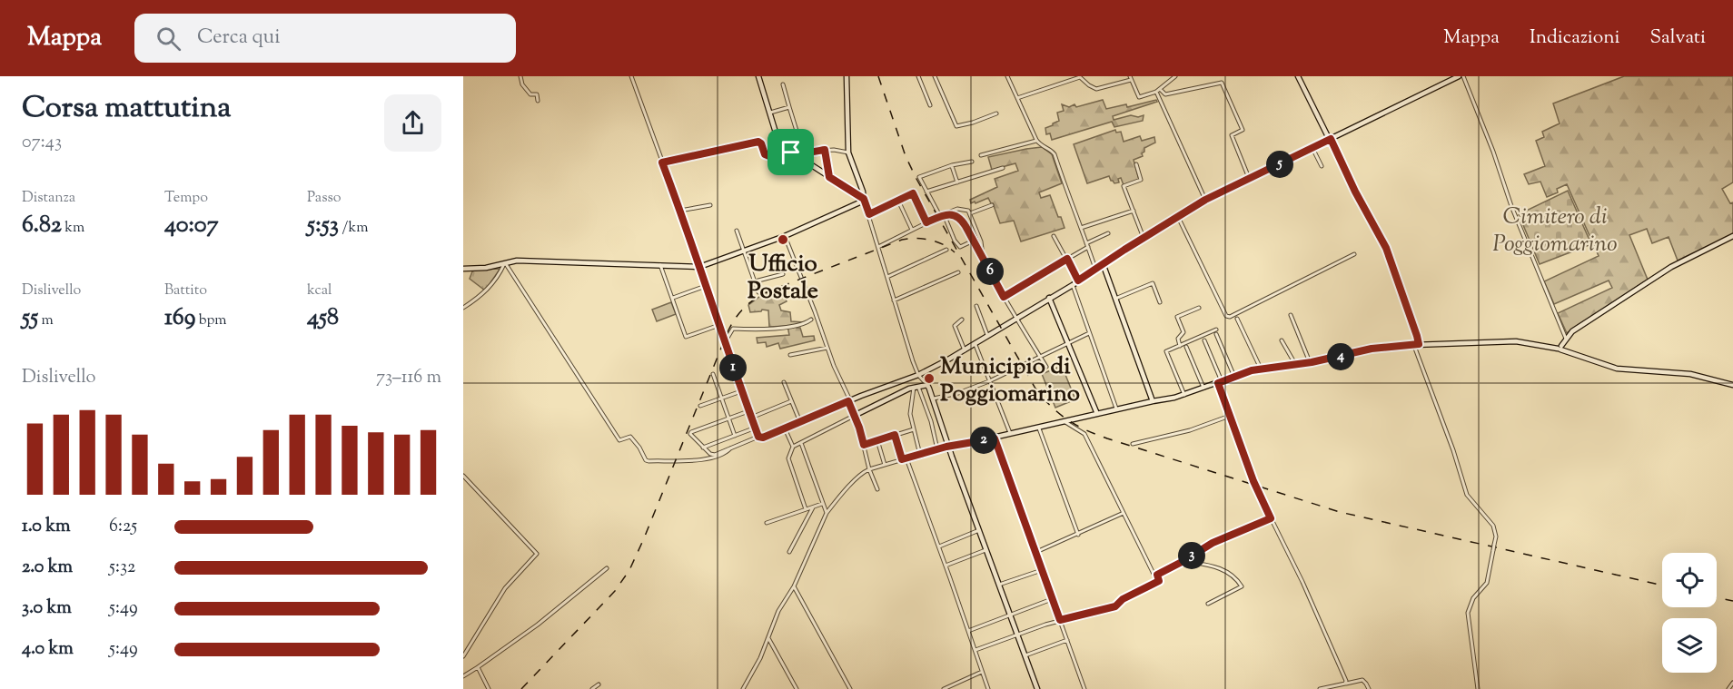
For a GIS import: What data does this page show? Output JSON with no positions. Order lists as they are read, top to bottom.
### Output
{
  "parks": ["Cimitero di Poggiomarino"],
  "places": ["Ufficio Postale", "Municipio di Poggiomarino"],
  "page": {
    "header": "Mappa",
    "search": "Cerca qui",
    "nav": ["Mappa", "Indicazioni", "Salvati"],
    "heading": ["Corsa mattutina", "07:43"],
    "pins": [
      "5",
      "6",
      "4",
      "1",
      "2",
      "3"
    ],
    "stats": [
      ["Distanza", "6.82 km"],
      ["Tempo", "40:07"],
      ["Passo", "5:53 /km"],
      ["Dislivello", "55 m"],
      ["Battito", "169 bpm"],
      ["kcal", "458"]
    ],
    "chart": ["Dislivello", "73–116 m"],
    "list": [
      {
        "name": "1.0 km",
        "note": "6:25"
      },
      {
        "name": "2.0 km",
        "note": "5:32"
      },
      {
        "name": "3.0 km",
        "note": "5:49"
      },
      {
        "name": "4.0 km",
        "note": "5:49"
      }
    ]
  }
}
